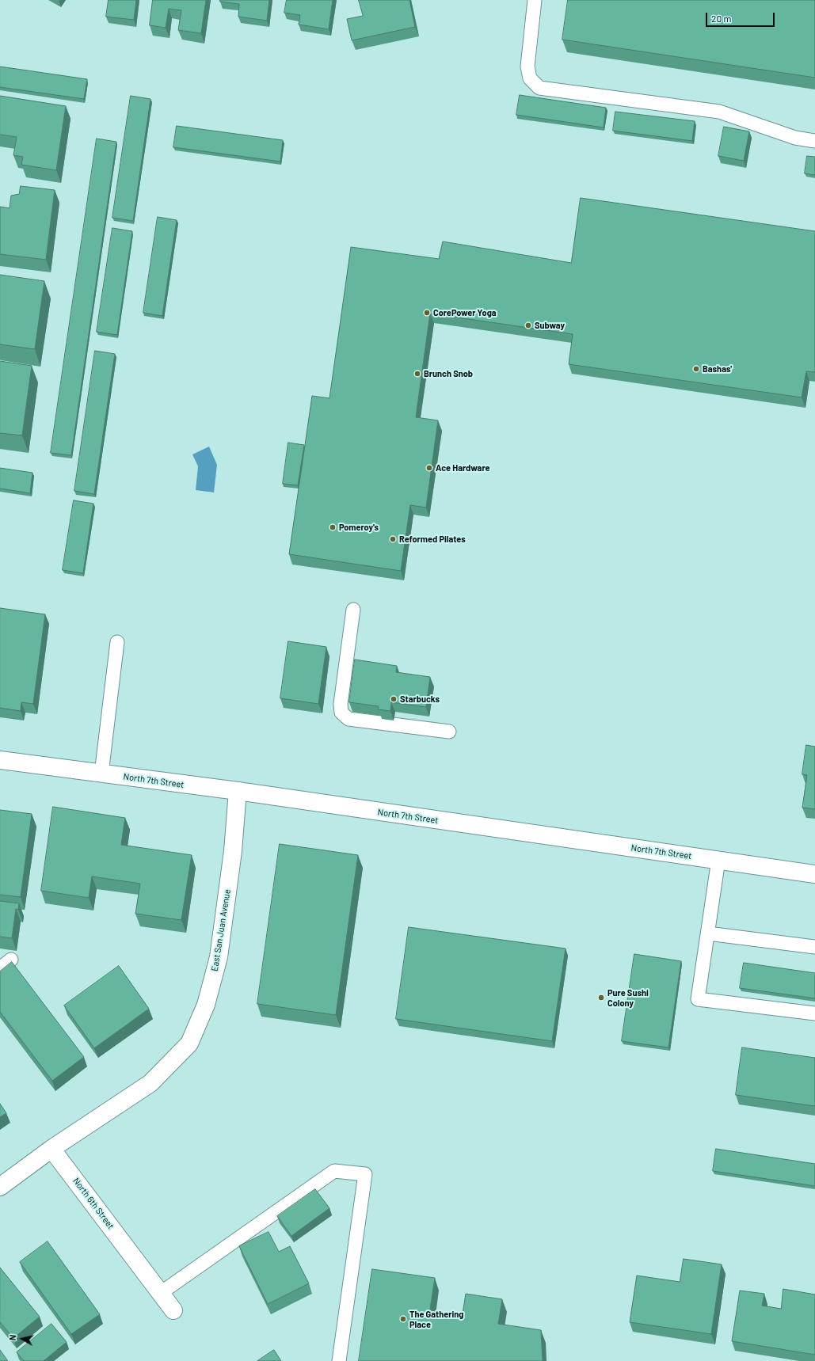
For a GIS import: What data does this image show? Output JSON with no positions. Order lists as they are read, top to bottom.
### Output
{
  "streets": {
    "main road": ["North 7th Street", "East San Juan Avenue", "North 6th Street"]
  },
  "crossings": [
    ["North 7th Street", "East San Juan Avenue"],
    ["East San Juan Avenue", "North 6th Street"]
  ],
  "places": [
    "CorePower Yoga",
    "Subway",
    "Bashas'",
    "Brunch Snob",
    "Ace Hardware",
    "Pomeroy's",
    "Reformed Pilates",
    "Starbucks",
    "Pure Sushi Colony",
    "The Gathering Place"
  ],
  "scale_bar": "20 m",
  "north": "left"
}
